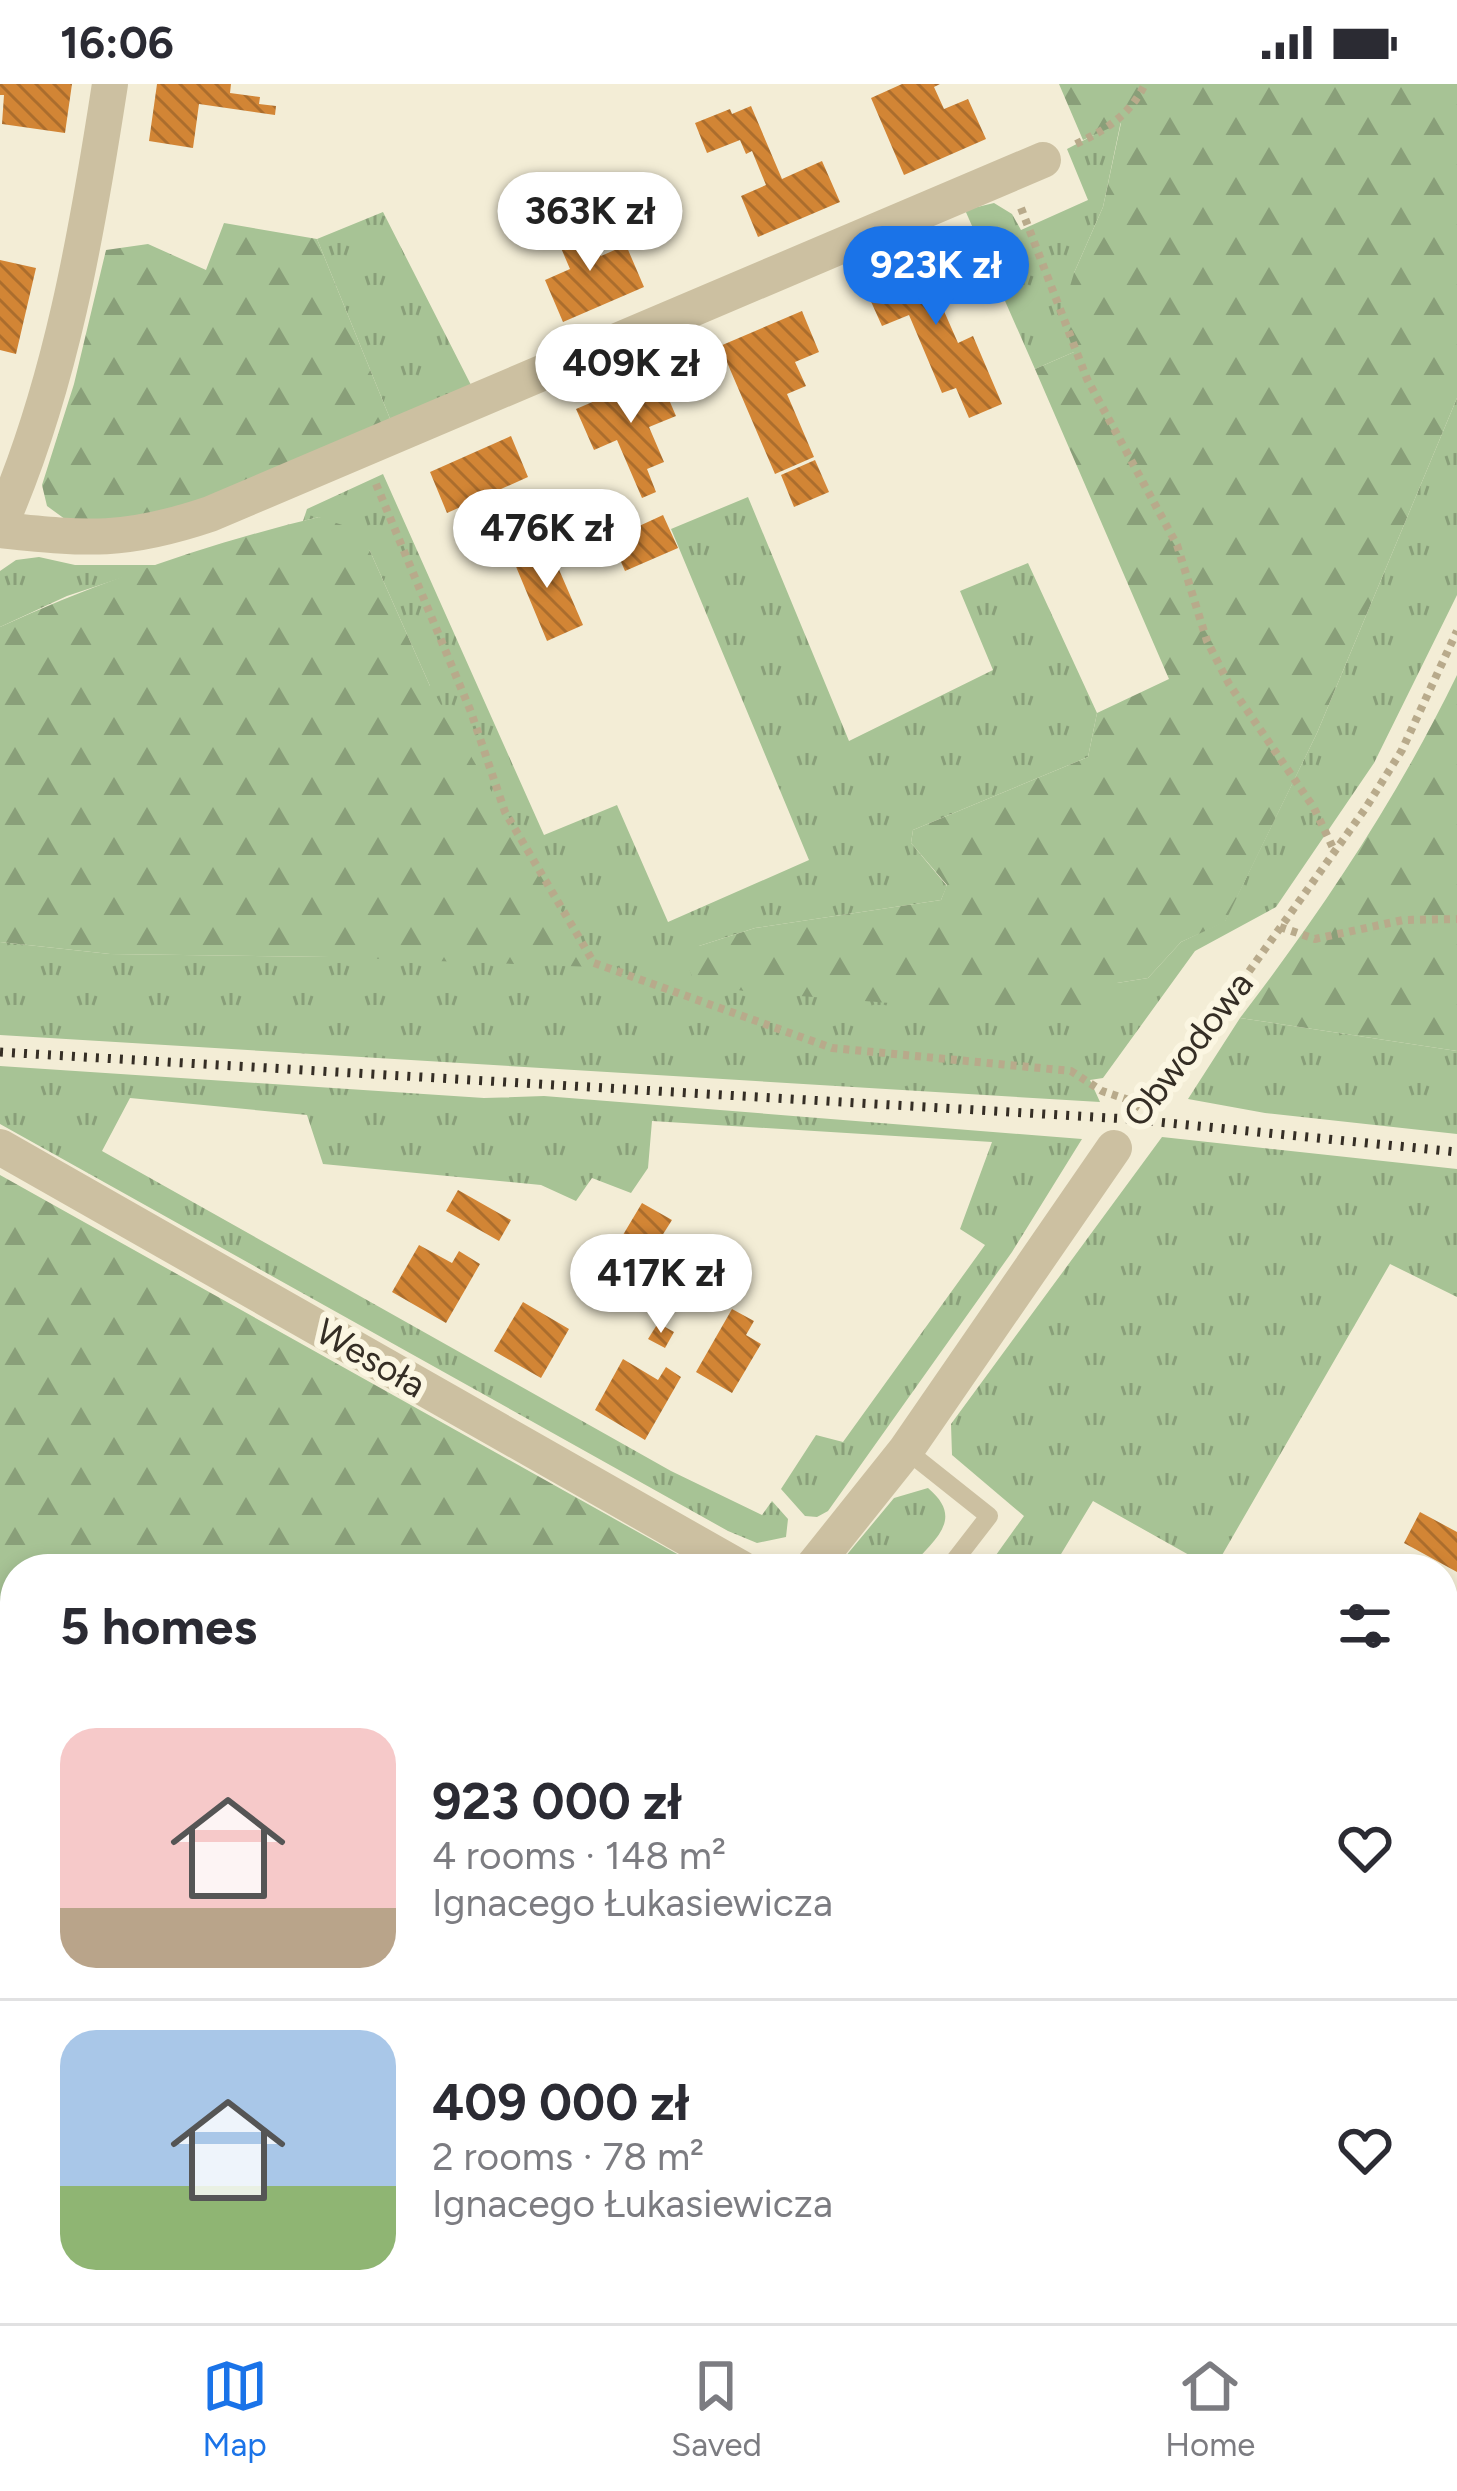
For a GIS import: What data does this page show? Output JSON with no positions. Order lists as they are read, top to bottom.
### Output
{
  "streets": {
    "street": ["Obwodowa", "Wesoła"]
  },
  "page": {
    "status": "16:06",
    "price": [
      "363K zł",
      "923K zł",
      "409K zł",
      "476K zł",
      "417K zł"
    ],
    "heading": "5 homes",
    "list": [
      {
        "name": "923 000 zł",
        "note": "4 rooms · 148 m² · Ignacego Łukasiewicza"
      },
      {
        "name": "409 000 zł",
        "note": "2 rooms · 78 m² · Ignacego Łukasiewicza"
      }
    ],
    "tabs": ["Map", "Saved", "Home"]
  }
}
